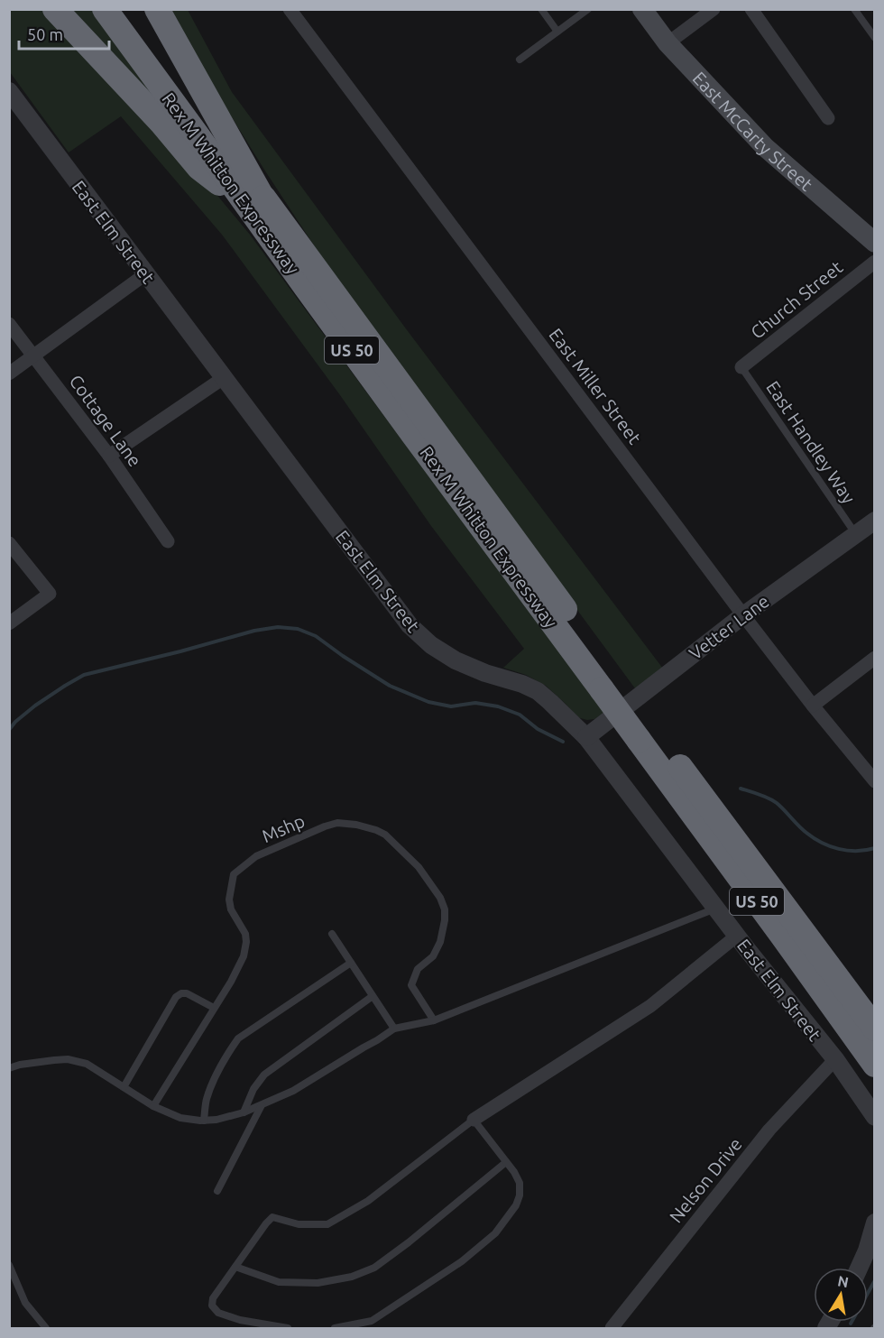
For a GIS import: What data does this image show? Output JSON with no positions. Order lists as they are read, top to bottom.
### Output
{
  "streets": {
    "highway": ["Rex M Whitton Expressway", "US 50"],
    "main road": ["East McCarty Street"],
    "street": [
      "East Elm Street",
      "Church Street",
      "East Miller Street",
      "Cottage Lane",
      "Vetter Lane",
      "Nelson Drive"
    ],
    "lane": ["East Handley Way", "Mshp"]
  },
  "crossings": [
    ["East Elm Street", "Vetter Lane"],
    ["East Elm Street", "Nelson Drive"],
    ["Church Street", "East Handley Way"],
    ["East Miller Street", "Vetter Lane"],
    ["East Handley Way", "Vetter Lane"]
  ],
  "scale_bar": "50 m",
  "north": "top"
}
